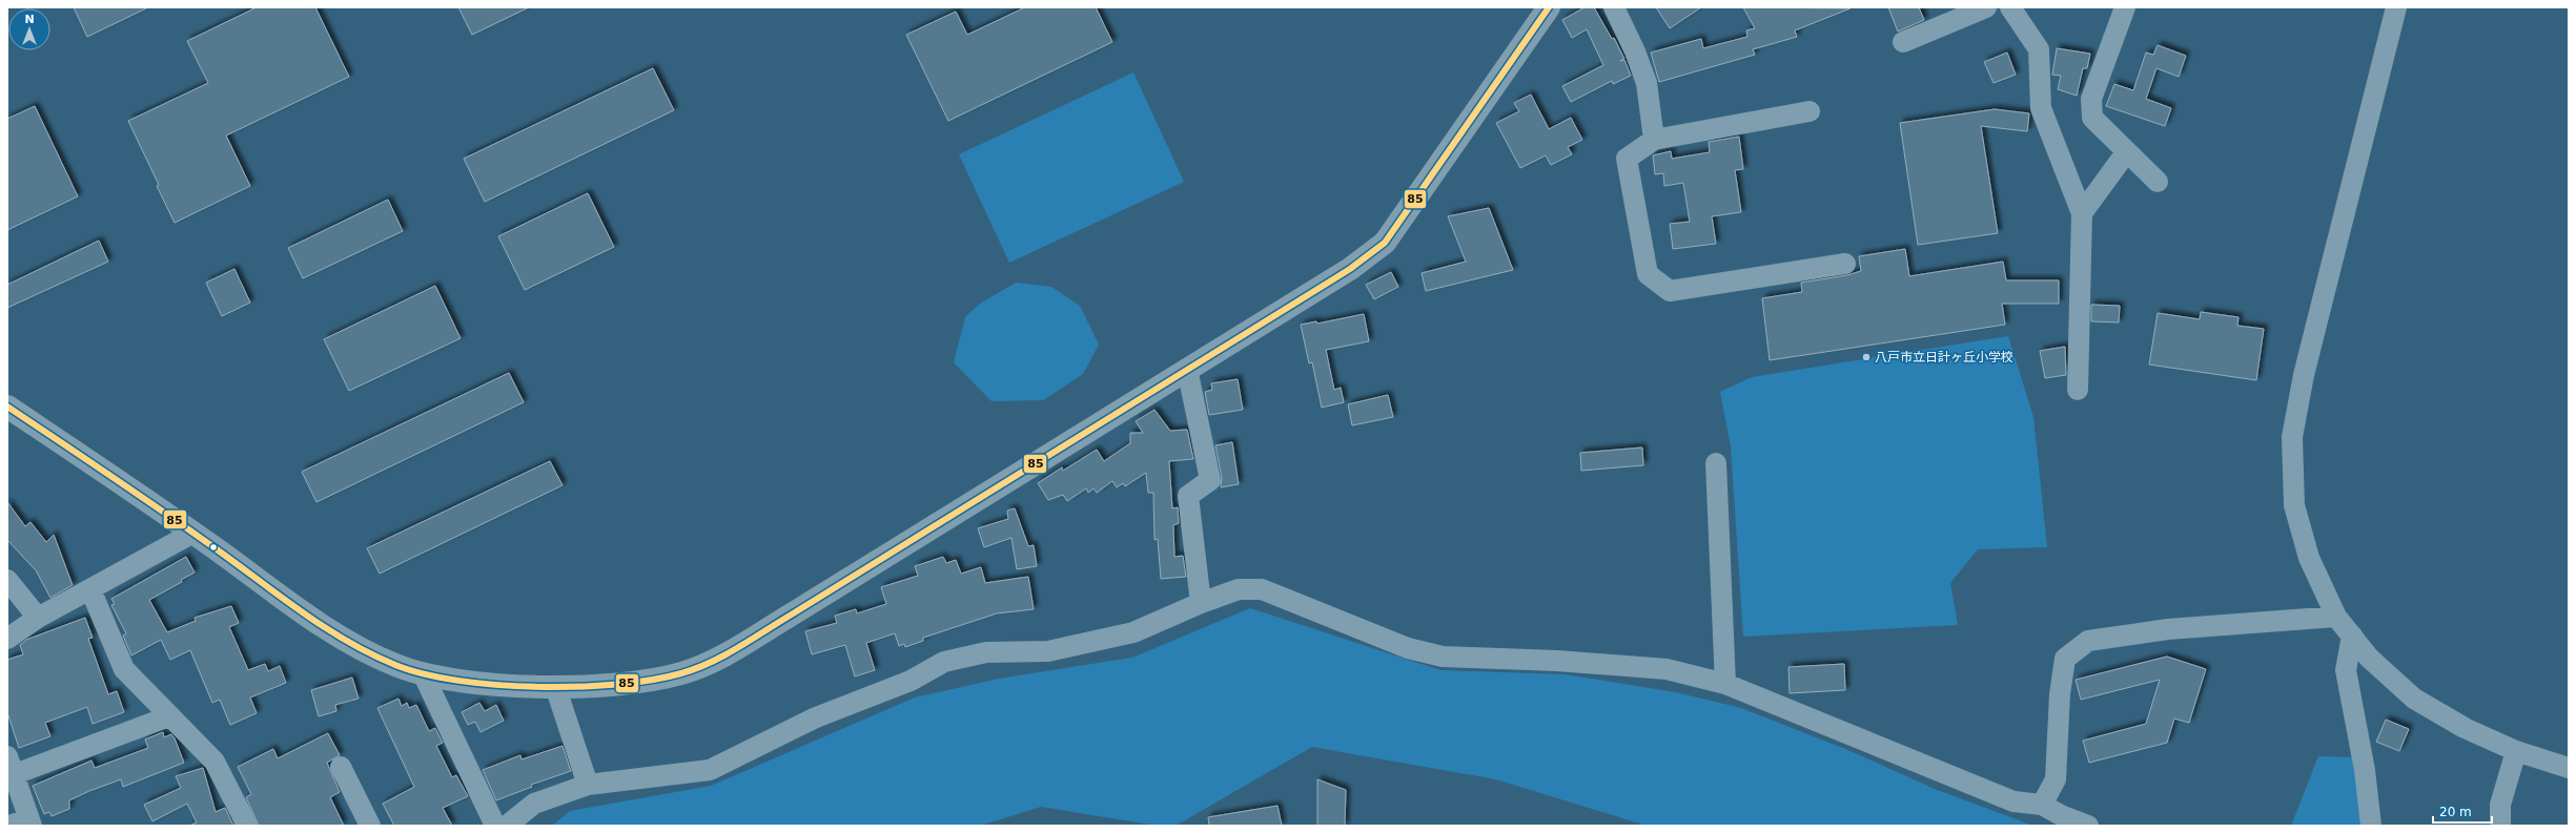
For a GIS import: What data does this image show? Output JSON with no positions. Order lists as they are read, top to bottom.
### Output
{
  "places": ["八戸市立日計ヶ丘小学校"],
  "lines": ["transit line 85"],
  "scale_bar": "20 m",
  "north": "top"
}
